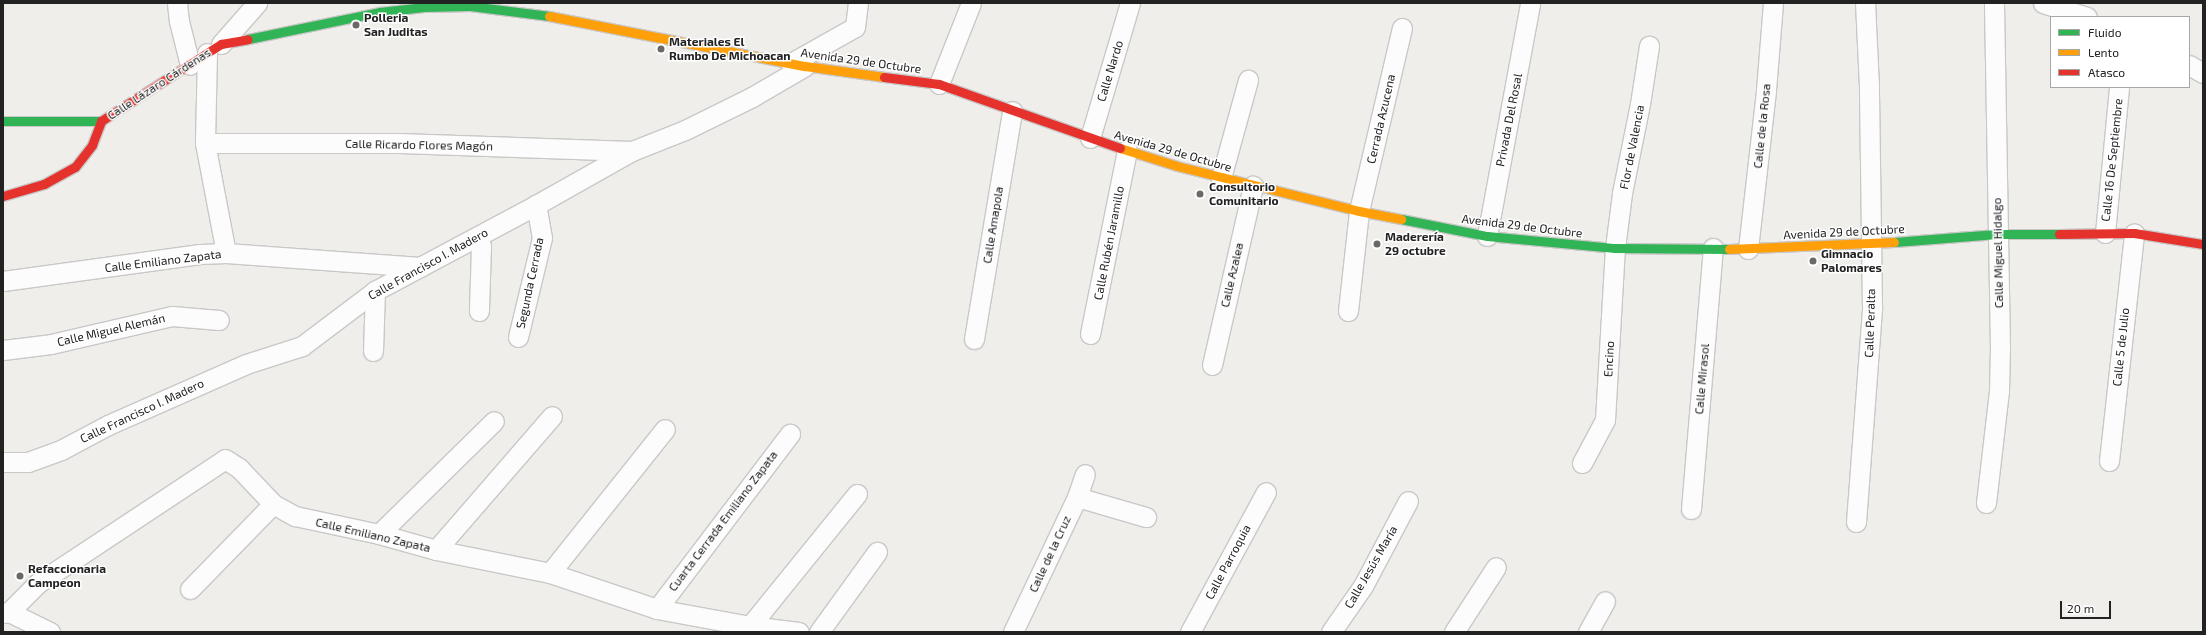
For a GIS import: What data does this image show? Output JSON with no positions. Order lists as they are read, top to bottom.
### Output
{
  "streets": {
    "street": [
      "Avenida 29 de Octubre",
      "Calle Nardo",
      "Calle Lázaro Cárdenas",
      "Cerrada Azucena",
      "Privada Del Rosal",
      "Calle de la Rosa",
      "Calle Ricardo Flores Magón",
      "Flor de Valencia",
      "Calle 16 De Septiembre",
      "Calle Amapola",
      "Calle Rubén Jaramillo",
      "Calle Miguel Hidalgo",
      "Calle Emiliano Zapata",
      "Calle Francisco I. Madero",
      "Calle Azalea",
      "Segunda Cerrada",
      "Calle Peralta",
      "Calle Miguel Alemán",
      "Calle 5 de Julio",
      "Encino",
      "Calle Mirasol",
      "Cuarta Cerrada Emiliano Zapata",
      "Calle de la Cruz",
      "Calle Parroquia",
      "Calle Jesús María"
    ]
  },
  "crossings": [
    ["Avenida 29 de Octubre", "Calle Nardo"],
    ["Avenida 29 de Octubre", "Calle Lázaro Cárdenas"],
    ["Avenida 29 de Octubre", "Cerrada Azucena"],
    ["Avenida 29 de Octubre", "Privada Del Rosal"],
    ["Avenida 29 de Octubre", "Calle de la Rosa"],
    ["Avenida 29 de Octubre", "Flor de Valencia"],
    ["Avenida 29 de Octubre", "Calle 16 De Septiembre"],
    ["Avenida 29 de Octubre", "Calle Amapola"],
    ["Avenida 29 de Octubre", "Calle Rubén Jaramillo"],
    ["Avenida 29 de Octubre", "Calle Miguel Hidalgo"],
    ["Avenida 29 de Octubre", "Calle Francisco I. Madero"],
    ["Avenida 29 de Octubre", "Calle Azalea"],
    ["Avenida 29 de Octubre", "Calle Peralta"],
    ["Avenida 29 de Octubre", "Calle 5 de Julio"],
    ["Avenida 29 de Octubre", "Encino"],
    ["Avenida 29 de Octubre", "Calle Mirasol"],
    ["Calle Ricardo Flores Magón", "Calle Francisco I. Madero"],
    ["Flor de Valencia", "Encino"],
    ["Calle Emiliano Zapata", "Calle Francisco I. Madero"],
    ["Calle Emiliano Zapata", "Cuarta Cerrada Emiliano Zapata"],
    ["Calle Francisco I. Madero", "Segunda Cerrada"]
  ],
  "places": [
    "Polleria San Juditas",
    "Materiales El Rumbo De Michoacan",
    "Consultorio Comunitario",
    "Maderería 29 octubre",
    "Gimnacio Palomares",
    "Refaccionaria Campeon"
  ],
  "legend": ["Fluido", "Lento", "Atasco"],
  "scale_bar": "20 m"
}
